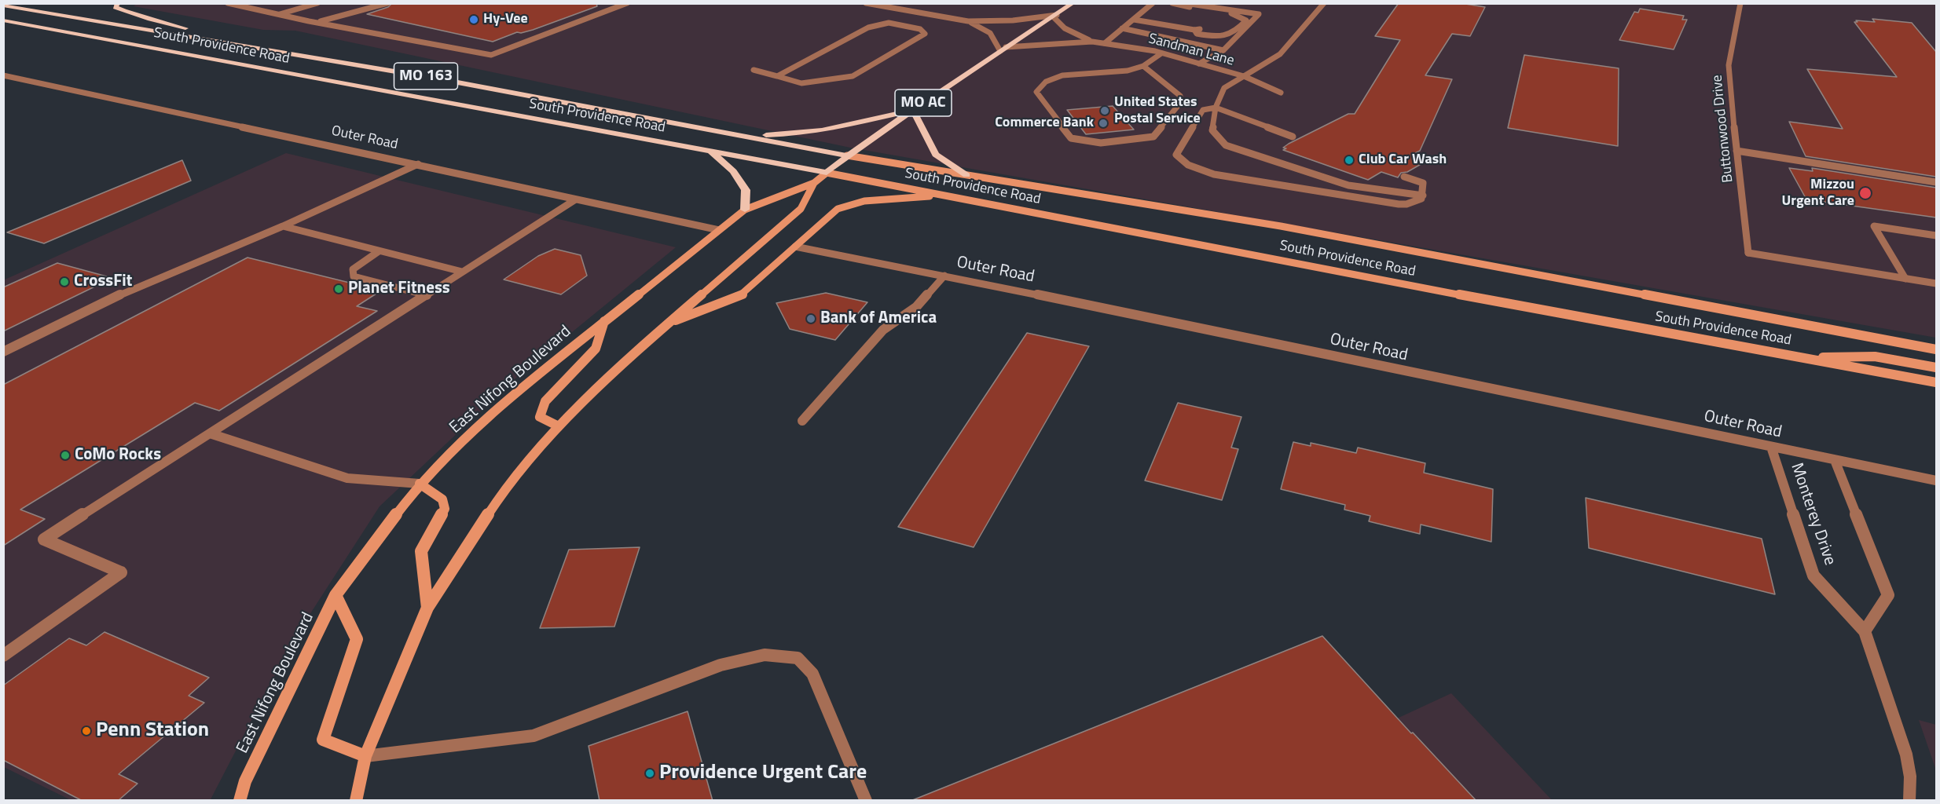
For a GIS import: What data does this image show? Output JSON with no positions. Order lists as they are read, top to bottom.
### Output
{
  "streets": {
    "main road": [
      "South Providence Road",
      "MO 163",
      "MO AC",
      "East Nifong Boulevard"
    ],
    "street": [
      "Sandman Lane",
      "Buttonwood Drive",
      "Outer Road",
      "Monterey Drive"
    ]
  },
  "crossings": [
    ["South Providence Road", "East Nifong Boulevard"],
    ["Sandman Lane", "East Nifong Boulevard"],
    ["Outer Road", "East Nifong Boulevard"],
    ["Outer Road", "Monterey Drive"]
  ],
  "places": [
    "Hy-Vee",
    "United States Postal Service",
    "Commerce Bank",
    "Club Car Wash",
    "Mizzou Urgent Care",
    "CrossFit",
    "Planet Fitness",
    "Bank of America",
    "CoMo Rocks",
    "Penn Station",
    "Providence Urgent Care"
  ]
}
